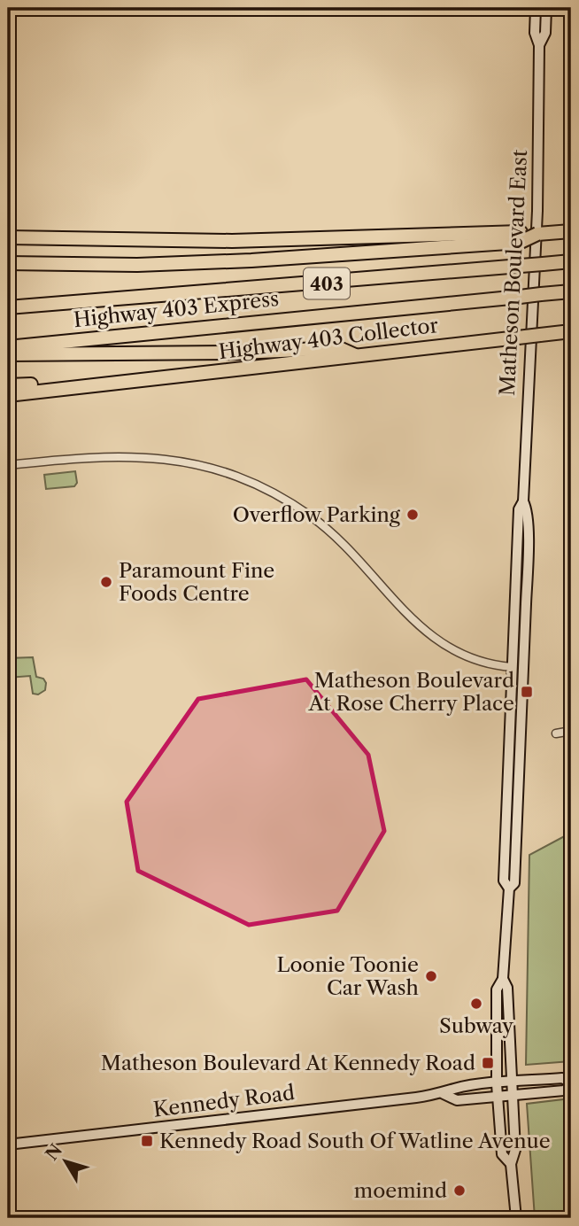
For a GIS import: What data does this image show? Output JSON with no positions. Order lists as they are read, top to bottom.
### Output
{
  "streets": {
    "highway": ["403", "Highway 403 Express", "Highway 403 Collector"],
    "street": ["Matheson Boulevard East", "Kennedy Road"]
  },
  "crossings": [
    ["Matheson Boulevard East", "Kennedy Road"]
  ],
  "places": {
    "other": [
      "Overflow Parking",
      "Paramount Fine Foods Centre",
      "Loonie Toonie Car Wash",
      "Subway",
      "moemind"
    ],
    "transit": ["Matheson Boulevard At Rose Cherry Place", "Matheson Boulevard At Kennedy Road", "Kennedy Road South Of Watline Avenue"]
  },
  "north": "top left"
}
